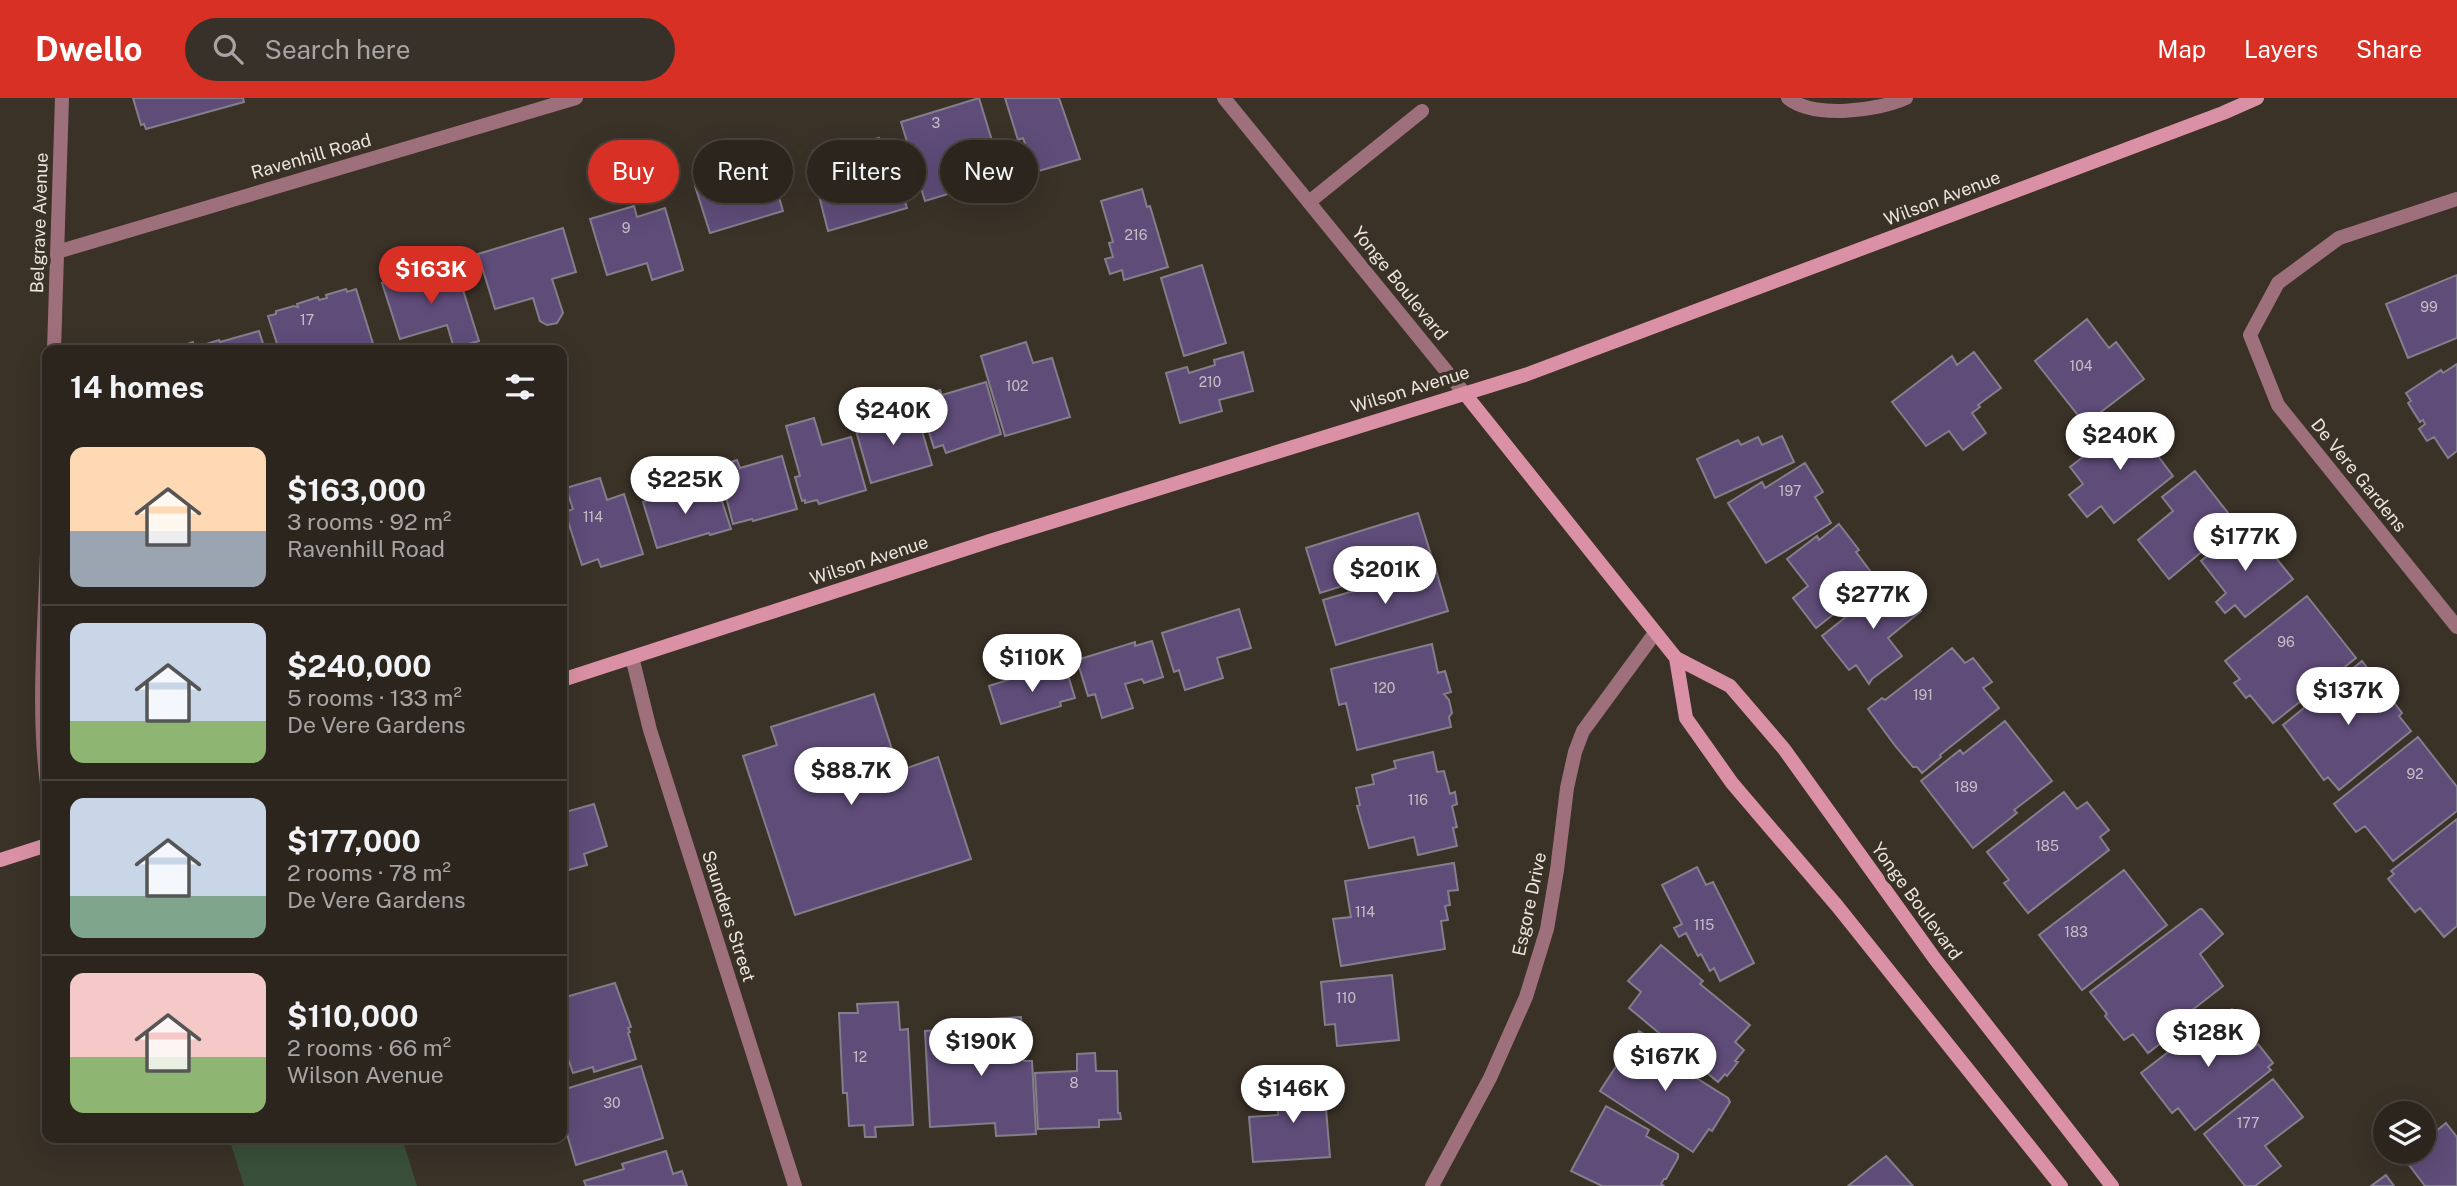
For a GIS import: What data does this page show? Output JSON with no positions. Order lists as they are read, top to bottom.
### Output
{
  "streets": {
    "main road": ["Wilson Avenue", "Yonge Boulevard"],
    "street": [
      "Ravenhill Road",
      "Belgrave Avenue",
      "De Vere Gardens",
      "Esgore Drive",
      "Saunders Street"
    ]
  },
  "crossings": [
    ["Ravenhill Road", "Belgrave Avenue"],
    ["Wilson Avenue", "Yonge Boulevard"],
    ["Wilson Avenue", "Saunders Street"],
    ["Yonge Boulevard", "Esgore Drive"]
  ],
  "house_numbers": [
    "3",
    "9",
    "216",
    "99",
    "17",
    "104",
    "210",
    "102",
    "197",
    "114",
    "96",
    "120",
    "191",
    "92",
    "189",
    "116",
    "185",
    "114",
    "115",
    "183",
    "110",
    "12",
    "8",
    "30",
    "177"
  ],
  "page": {
    "header": "Dwello",
    "search": "Search here",
    "nav": ["Map", "Layers", "Share"],
    "chip": [
      "Buy",
      "Rent",
      "Filters",
      "New"
    ],
    "price": [
      "$163K",
      "$240K",
      "$240K",
      "$225K",
      "$177K",
      "$201K",
      "$277K",
      "$110K",
      "$137K",
      "$88.7K",
      "$128K",
      "$190K",
      "$167K",
      "$146K"
    ],
    "heading": "14 homes",
    "list": [
      {
        "name": "$163,000",
        "note": "3 rooms · 92 m² · Ravenhill Road"
      },
      {
        "name": "$240,000",
        "note": "5 rooms · 133 m² · De Vere Gardens"
      },
      {
        "name": "$177,000",
        "note": "2 rooms · 78 m² · De Vere Gardens"
      },
      {
        "name": "$110,000",
        "note": "2 rooms · 66 m² · Wilson Avenue"
      }
    ]
  }
}
